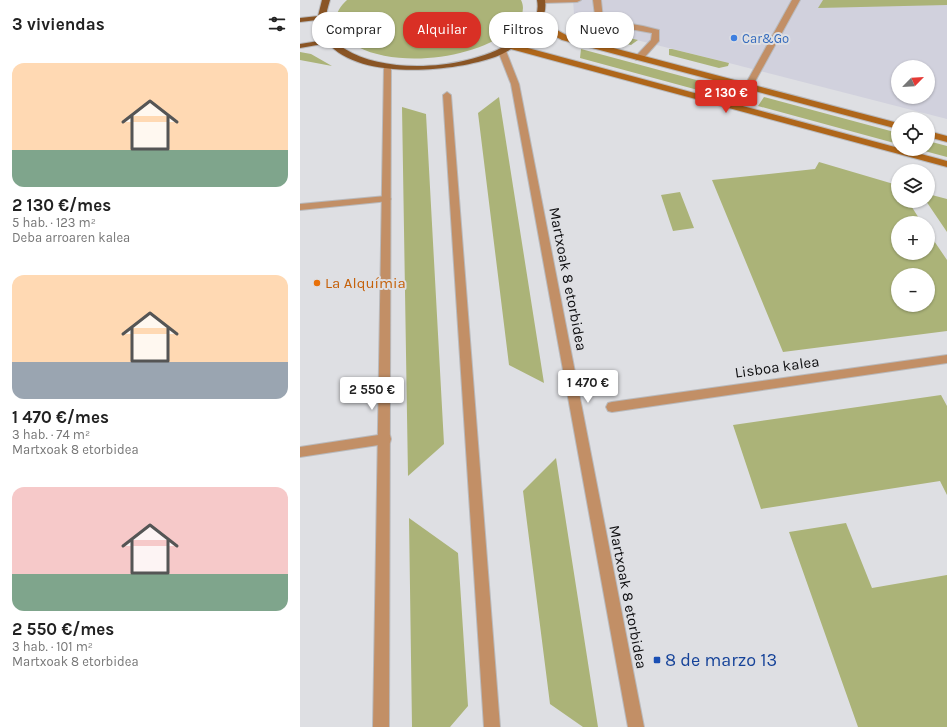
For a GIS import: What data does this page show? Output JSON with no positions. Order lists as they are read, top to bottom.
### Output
{
  "streets": {
    "street": ["Martxoak 8 etorbidea", "Lisboa kalea"]
  },
  "places": {
    "other": ["Car&Go", "La Alquímia"],
    "transit": ["8 de marzo 13"]
  },
  "north": "top right",
  "page": {
    "heading": "3 viviendas",
    "chip": [
      "Comprar",
      "Alquilar",
      "Filtros",
      "Nuevo"
    ],
    "list": [
      {
        "name": "2 130 €/mes",
        "note": "5 hab. · 123 m² · Deba arroaren kalea"
      },
      {
        "name": "1 470 €/mes",
        "note": "3 hab. · 74 m² · Martxoak 8 etorbidea"
      },
      {
        "name": "2 550 €/mes",
        "note": "3 hab. · 101 m² · Martxoak 8 etorbidea"
      }
    ],
    "map_buttons": ["+", "−"],
    "price": ["2 130 €", "1 470 €", "2 550 €"]
  }
}
